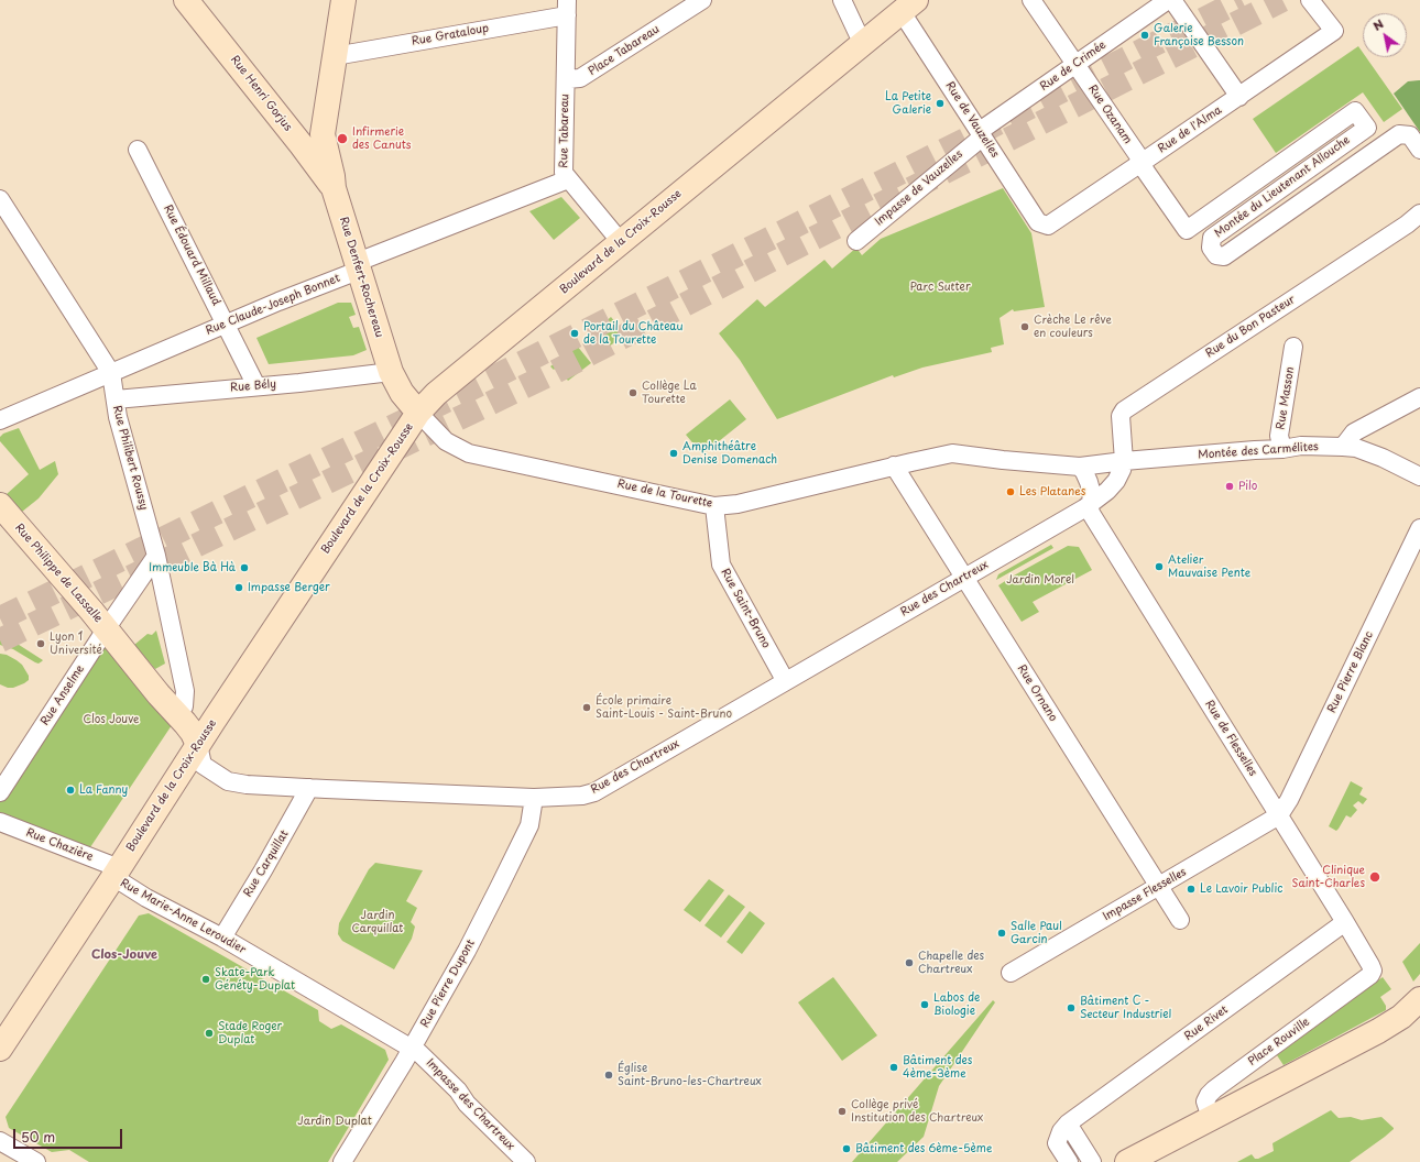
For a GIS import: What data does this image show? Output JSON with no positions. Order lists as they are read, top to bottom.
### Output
{
  "streets": {
    "main road": [
      "Rue Henri Gorjus",
      "Boulevard de la Croix-Rousse",
      "Rue Denfert-Rochereau",
      "Rue Philippe de Lassalle"
    ],
    "street": [
      "Rue Grataloup",
      "Place Tabareau",
      "Rue de Crimée",
      "Rue Ozanam",
      "Rue de Vauzelles",
      "Rue de l'Alma",
      "Rue Tabareau",
      "Montée du Lieutenant Allouche",
      "Impasse de Vauzelles",
      "Rue Édouard Millaud",
      "Rue Claude-Joseph Bonnet",
      "Rue du Bon Pasteur",
      "Rue Bély",
      "Rue Masson",
      "Montée des Carmélites",
      "Rue Philibert Roussy",
      "Rue de la Tourette",
      "Rue des Chartreux",
      "Rue Saint-Bruno",
      "Rue Pierre Blanc",
      "Rue Ornano",
      "Rue Anselme",
      "Rue de Flesselles",
      "Rue Chazière",
      "Rue Carquillat",
      "Impasse Flesselles",
      "Rue Marie-Anne Leroudier",
      "Rue Pierre Dupont",
      "Rue Rivet",
      "Place Rouville",
      "Impasse des Chartreux"
    ]
  },
  "crossings": [
    ["Place Tabareau", "Rue Tabareau"],
    ["Rue de Crimée", "Rue Ozanam"],
    ["Rue de Crimée", "Rue de Vauzelles"],
    ["Rue de Crimée", "Impasse de Vauzelles"],
    ["Rue Henri Gorjus", "Rue Denfert-Rochereau"],
    ["Rue Ozanam", "Rue de l'Alma"],
    ["Rue Ozanam", "Montée du Lieutenant Allouche"],
    ["Rue de Vauzelles", "Rue de l'Alma"],
    ["Rue de Vauzelles", "Impasse de Vauzelles"],
    ["Rue de Vauzelles", "Boulevard de la Croix-Rousse"],
    ["Rue Tabareau", "Boulevard de la Croix-Rousse"],
    ["Rue Tabareau", "Rue Claude-Joseph Bonnet"],
    ["Boulevard de la Croix-Rousse", "Rue Denfert-Rochereau"],
    ["Boulevard de la Croix-Rousse", "Rue de la Tourette"],
    ["Boulevard de la Croix-Rousse", "Rue Philippe de Lassalle"],
    ["Boulevard de la Croix-Rousse", "Rue des Chartreux"],
    ["Boulevard de la Croix-Rousse", "Rue Chazière"],
    ["Boulevard de la Croix-Rousse", "Rue Marie-Anne Leroudier"],
    ["Rue Édouard Millaud", "Rue Claude-Joseph Bonnet"],
    ["Rue Édouard Millaud", "Rue Bély"],
    ["Rue Denfert-Rochereau", "Rue Claude-Joseph Bonnet"],
    ["Rue Denfert-Rochereau", "Rue Bély"],
    ["Rue Denfert-Rochereau", "Rue de la Tourette"],
    ["Rue Claude-Joseph Bonnet", "Rue Philibert Roussy"],
    ["Rue du Bon Pasteur", "Montée des Carmélites"],
    ["Rue du Bon Pasteur", "Rue des Chartreux"],
    ["Rue Bély", "Rue Philibert Roussy"],
    ["Rue Masson", "Montée des Carmélites"],
    ["Montée des Carmélites", "Rue de la Tourette"],
    ["Montée des Carmélites", "Rue des Chartreux"],
    ["Montée des Carmélites", "Rue de Flesselles"],
    ["Rue Philibert Roussy", "Rue Philippe de Lassalle"],
    ["Rue Philibert Roussy", "Rue Anselme"],
    ["Rue de la Tourette", "Rue Saint-Bruno"],
    ["Rue de la Tourette", "Rue Ornano"],
    ["Rue de la Tourette", "Rue de Flesselles"],
    ["Rue Philippe de Lassalle", "Rue des Chartreux"],
    ["Rue Philippe de Lassalle", "Rue Anselme"],
    ["Rue des Chartreux", "Rue Saint-Bruno"],
    ["Rue des Chartreux", "Rue Ornano"],
    ["Rue des Chartreux", "Rue de Flesselles"],
    ["Rue des Chartreux", "Rue Carquillat"],
    ["Rue des Chartreux", "Rue Pierre Dupont"],
    ["Rue Pierre Blanc", "Rue de Flesselles"],
    ["Rue Pierre Blanc", "Impasse Flesselles"],
    ["Rue Ornano", "Impasse Flesselles"],
    ["Rue de Flesselles", "Impasse Flesselles"],
    ["Rue de Flesselles", "Rue Rivet"],
    ["Rue de Flesselles", "Place Rouville"],
    ["Rue Chazière", "Rue Marie-Anne Leroudier"],
    ["Rue Carquillat", "Rue Marie-Anne Leroudier"],
    ["Rue Marie-Anne Leroudier", "Rue Pierre Dupont"],
    ["Rue Marie-Anne Leroudier", "Impasse des Chartreux"],
    ["Rue Pierre Dupont", "Impasse des Chartreux"]
  ],
  "districts": ["Clos-Jouve"],
  "parks": [
    "Parc Sutter",
    "Jardin Morel",
    "Clos Jouve",
    "Jardin Carquillat",
    "Jardin Duplat"
  ],
  "places": [
    "Galerie Françoise Besson",
    "La Petite Galerie",
    "Infirmerie des Canuts",
    "Crèche Le rêve en couleurs",
    "Portail du Château de la Tourette",
    "Collège La Tourette",
    "Amphithéâtre Denise Domenach",
    "Pilo",
    "Les Platanes",
    "Atelier Mauvaise Pente",
    "Immeuble Bà Hà",
    "Impasse Berger",
    "Lyon 1 Université",
    "École primaire Saint-Louis - Saint-Bruno",
    "La Fanny",
    "Clinique Saint-Charles",
    "Le Lavoir Public",
    "Salle Paul Garcin",
    "Chapelle des Chartreux",
    "Skate-Park Généty-Duplat",
    "Labos de Biologie",
    "Bâtiment C - Secteur Industriel",
    "Stade Roger Duplat",
    "Bâtiment des 4ème-3ème",
    "Église Saint-Bruno-les-Chartreux",
    "Collège privé Institution des Chartreux",
    "Bâtiment des 6ème-5ème"
  ],
  "scale_bar": "50 m",
  "north": "top left"
}
